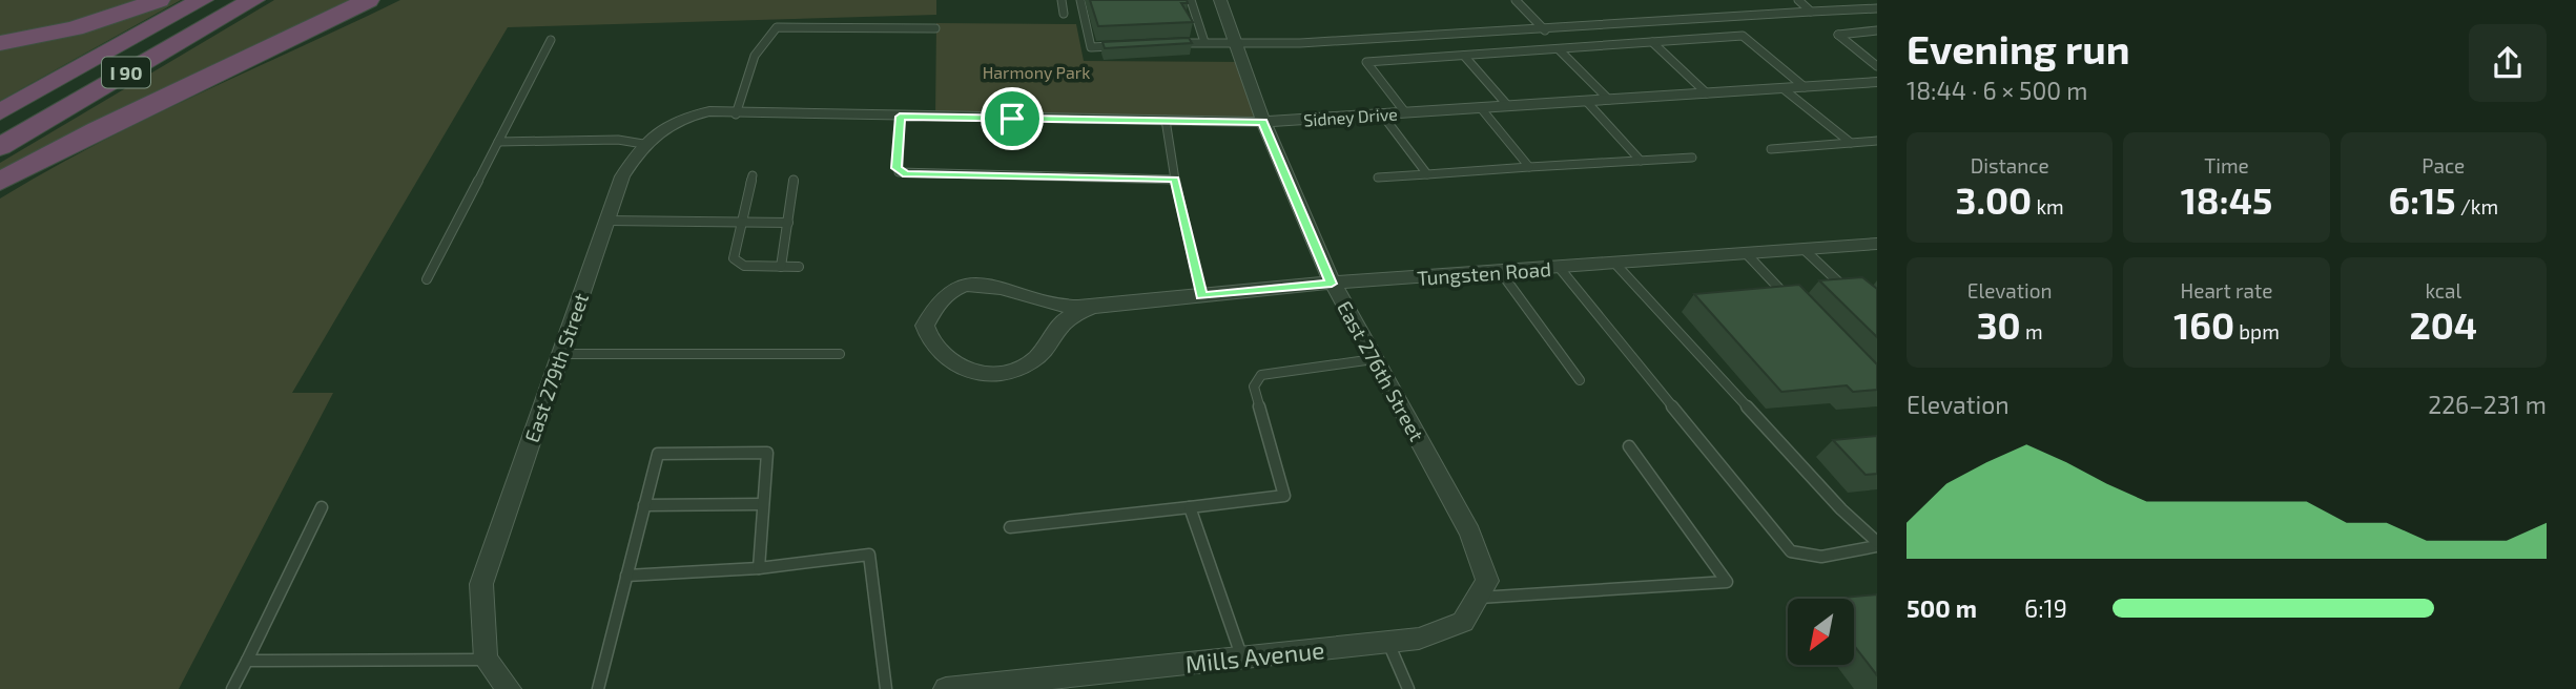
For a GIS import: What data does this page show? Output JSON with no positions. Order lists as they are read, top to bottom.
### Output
{
  "streets": {
    "highway": ["I 90"],
    "street": [
      "Sidney Drive",
      "Tungsten Road",
      "East 279th Street",
      "East 276th Street",
      "Mills Avenue"
    ]
  },
  "crossings": [
    ["Sidney Drive", "East 279th Street"],
    ["Sidney Drive", "East 276th Street"],
    ["Tungsten Road", "East 276th Street"],
    ["East 276th Street", "Mills Avenue"]
  ],
  "parks": ["Harmony Park"],
  "north": "bottom left",
  "page": {
    "heading": ["Evening run", "18:44 · 6 × 500 m"],
    "stats": [
      ["Distance", "3.00 km"],
      ["Time", "18:45"],
      ["Pace", "6:15 /km"],
      ["Elevation", "30 m"],
      ["Heart rate", "160 bpm"],
      ["kcal", "204"]
    ],
    "chart": ["Elevation", "226–231 m"],
    "list": [
      {
        "name": "500 m",
        "note": "6:19"
      }
    ]
  }
}
